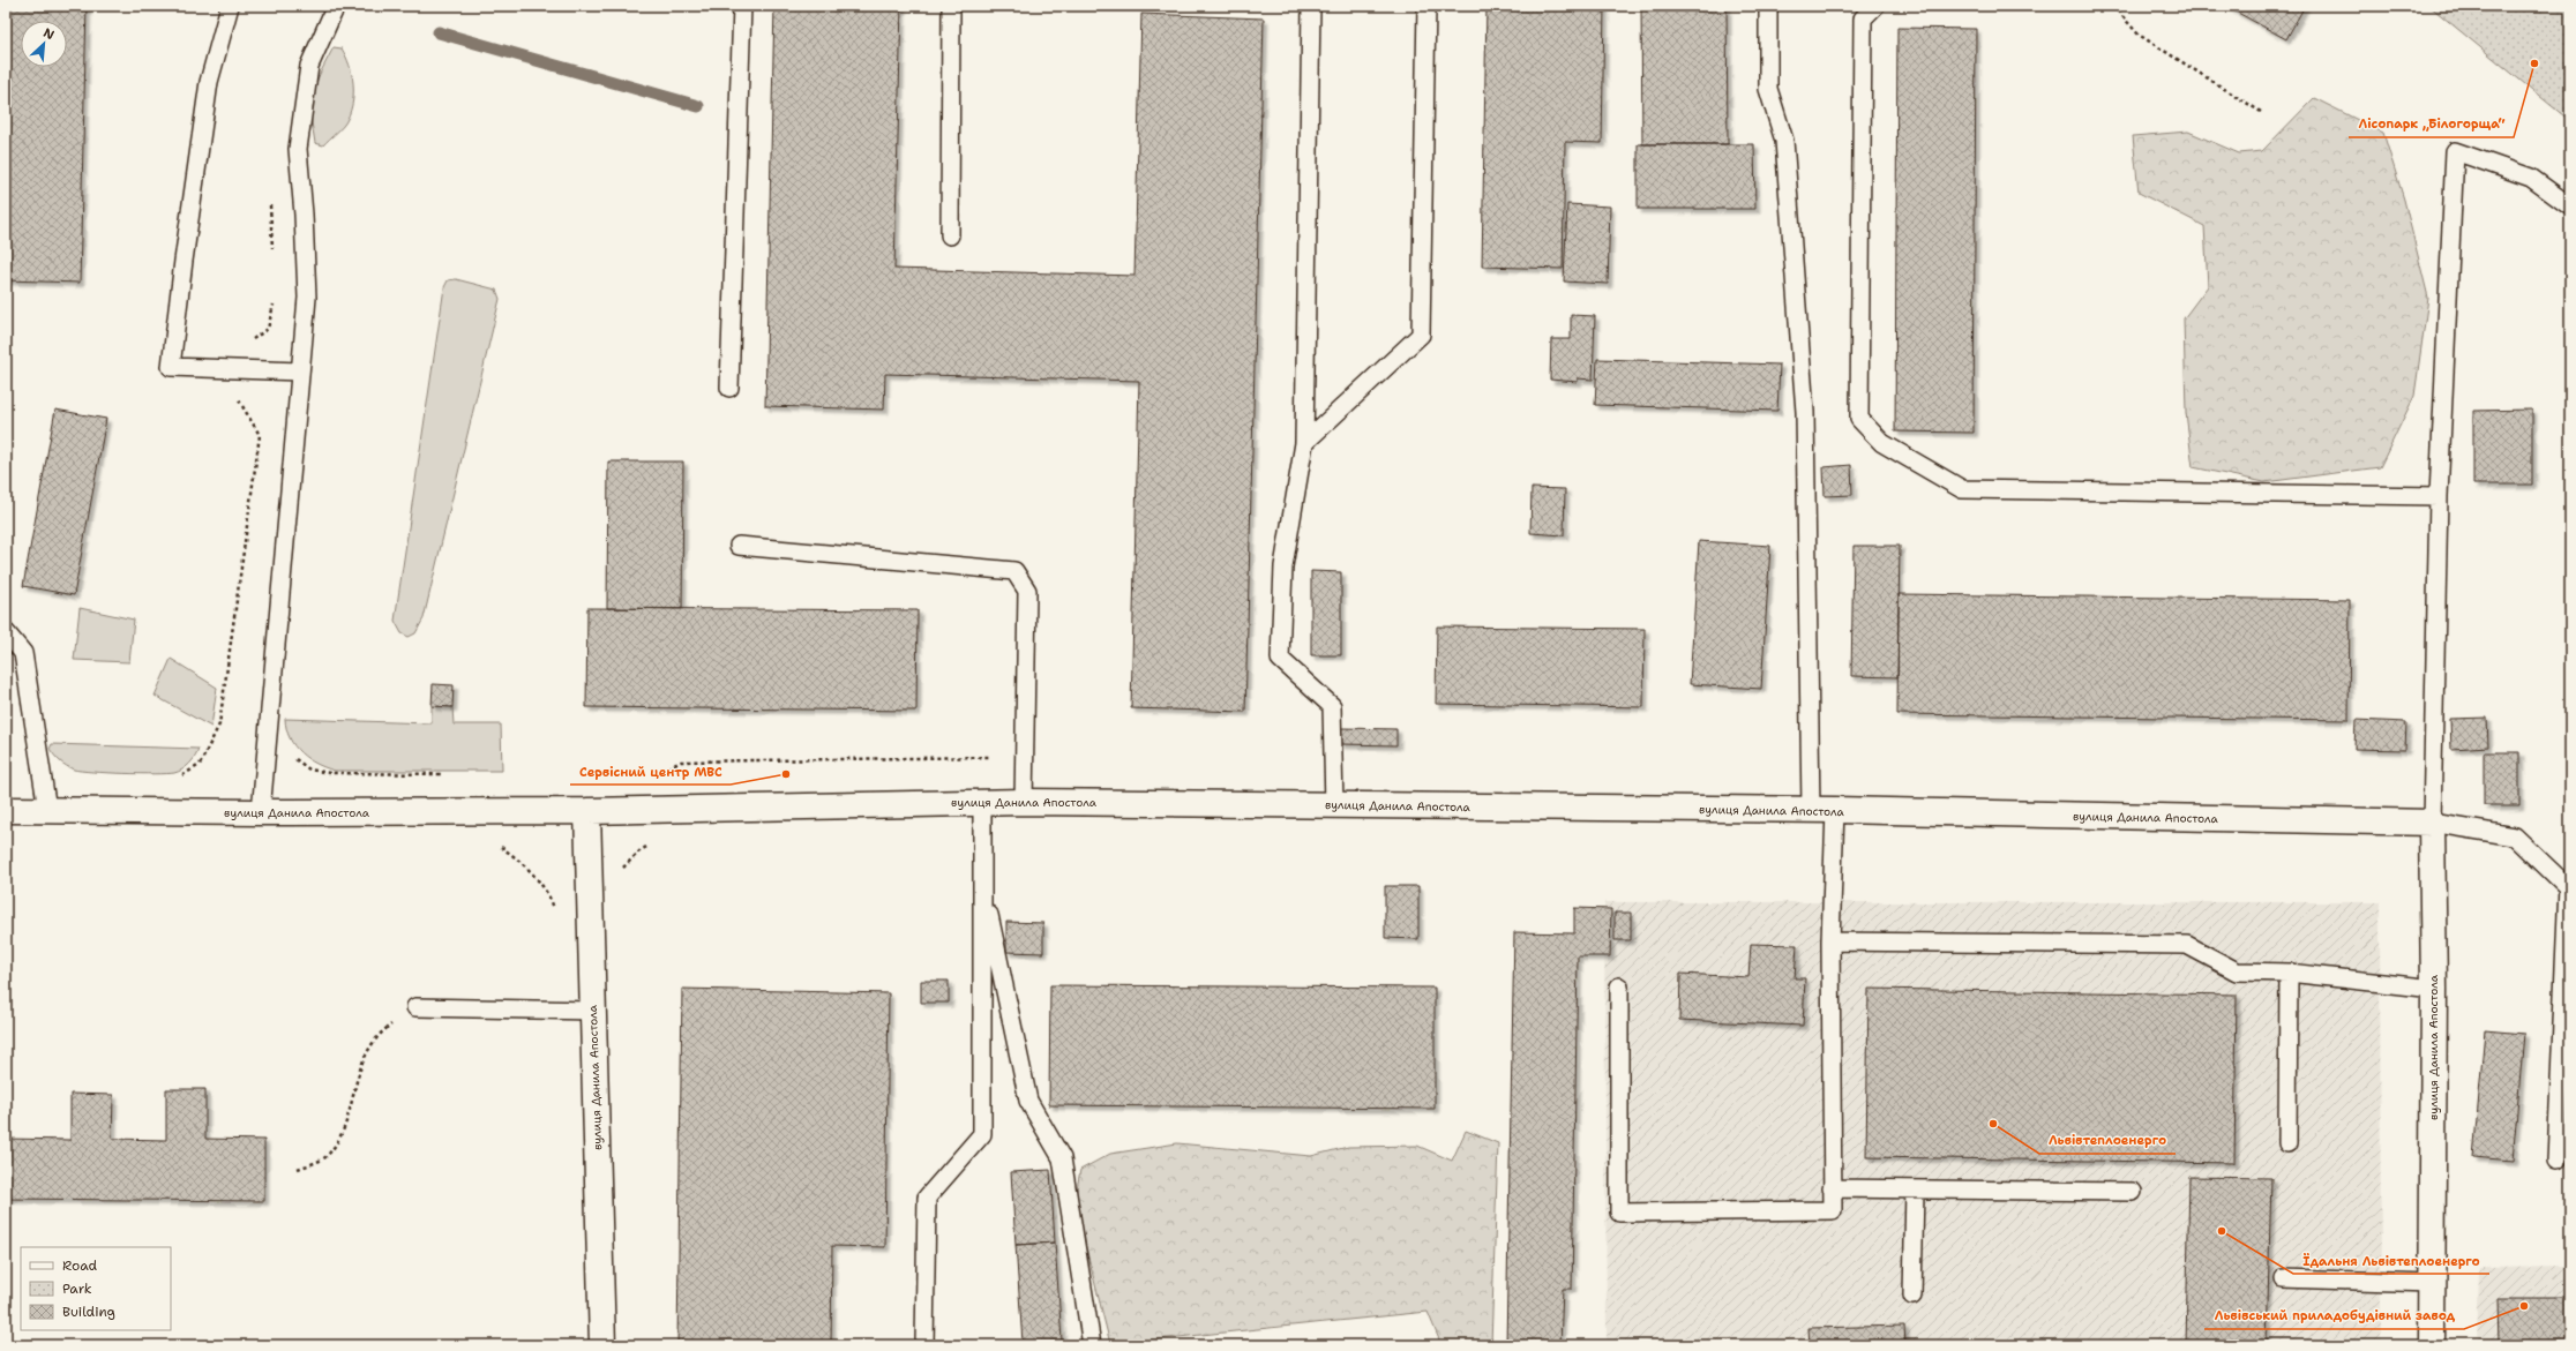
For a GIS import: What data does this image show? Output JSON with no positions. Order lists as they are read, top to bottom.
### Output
{
  "streets": {
    "street": ["вулиця Данила Апостола"]
  },
  "places": [
    "Лісопарк „Білогорща“",
    "Сервісний центр МВС",
    "Львівтеплоенерго",
    "Їдальня Львівтеплоенерго",
    "Львівський приладобудівний завод"
  ],
  "legend": ["Road", "Park", "Building"],
  "north": "top right"
}
